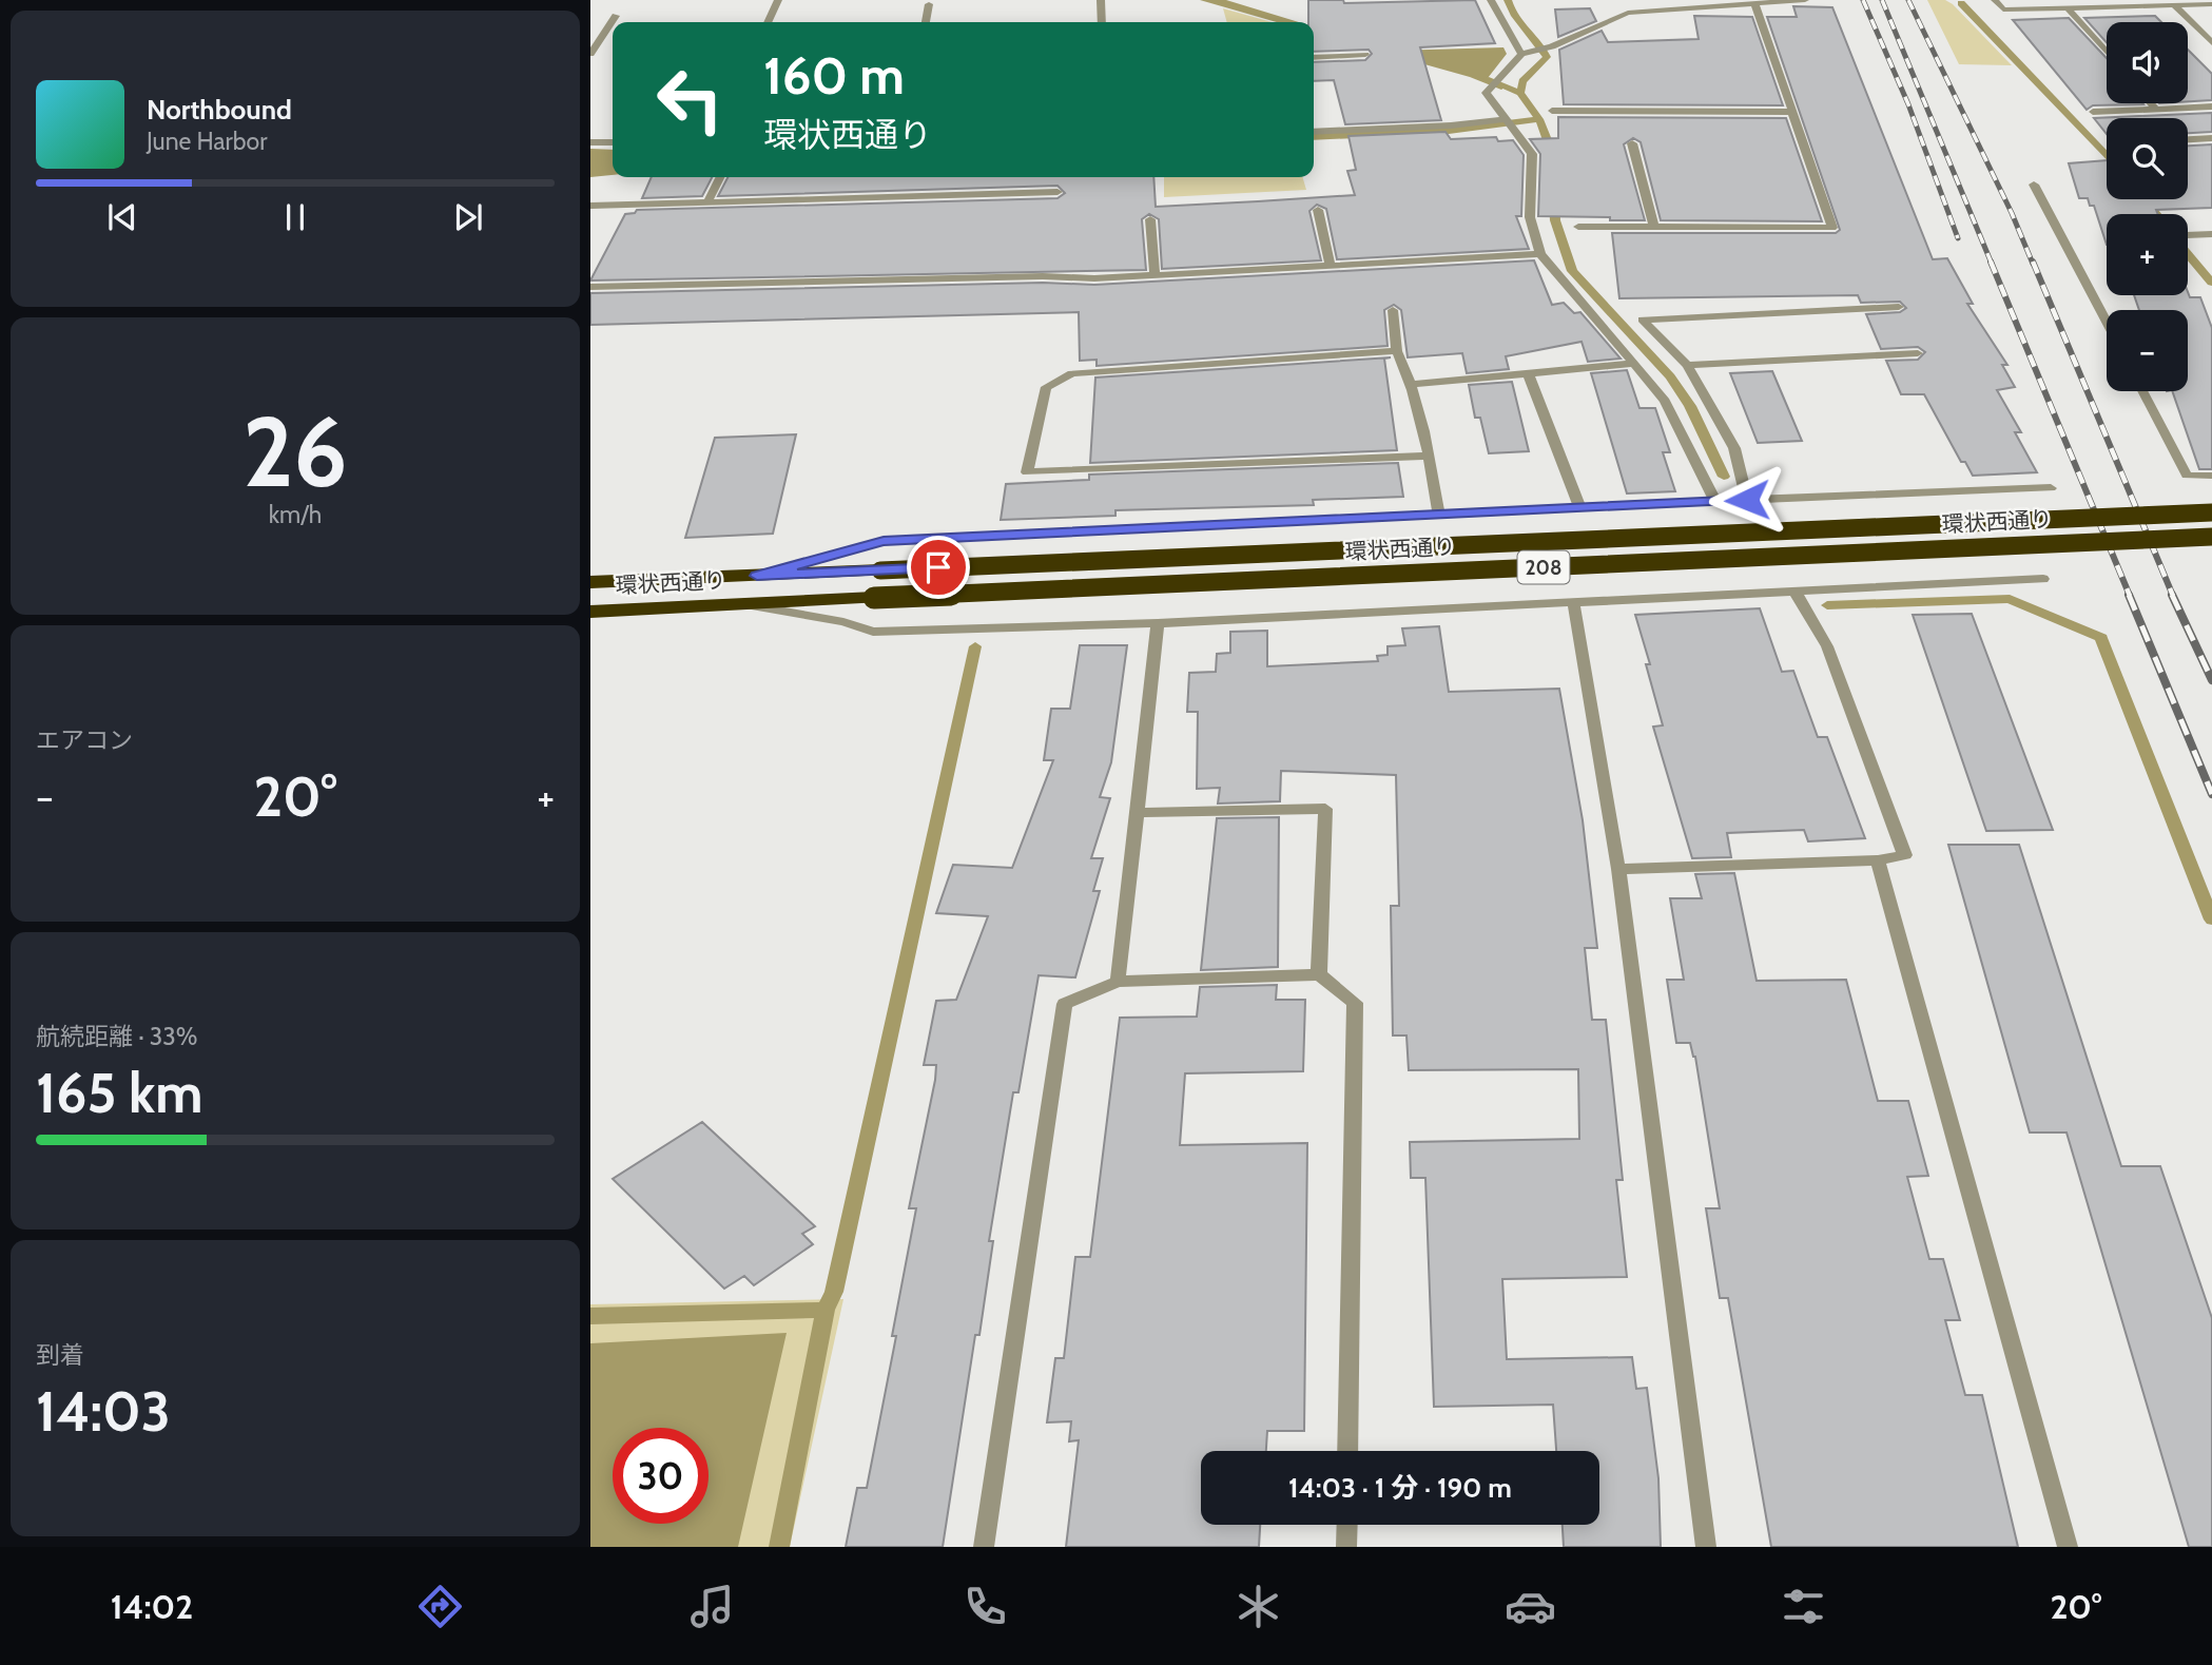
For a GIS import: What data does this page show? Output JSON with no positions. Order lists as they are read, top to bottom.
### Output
{
  "streets": {
    "highway": ["環状西通り", "208"]
  },
  "page": {
    "map_buttons": ["+", "−"],
    "turn": ["160 m", "環状西通り"],
    "song": ["Northbound", "June Harbor"],
    "tile": [
      ["26", "km/h"],
      "エアコン",
      ["航続距離 · 33%", "165 km"],
      ["到着", "14:03"]
    ],
    "heat": ["−", "20°", "+"],
    "limit": "30",
    "trip": "14:03 · 1 分 · 190 m",
    "tabs": ["14:02", "20°"]
  }
}
